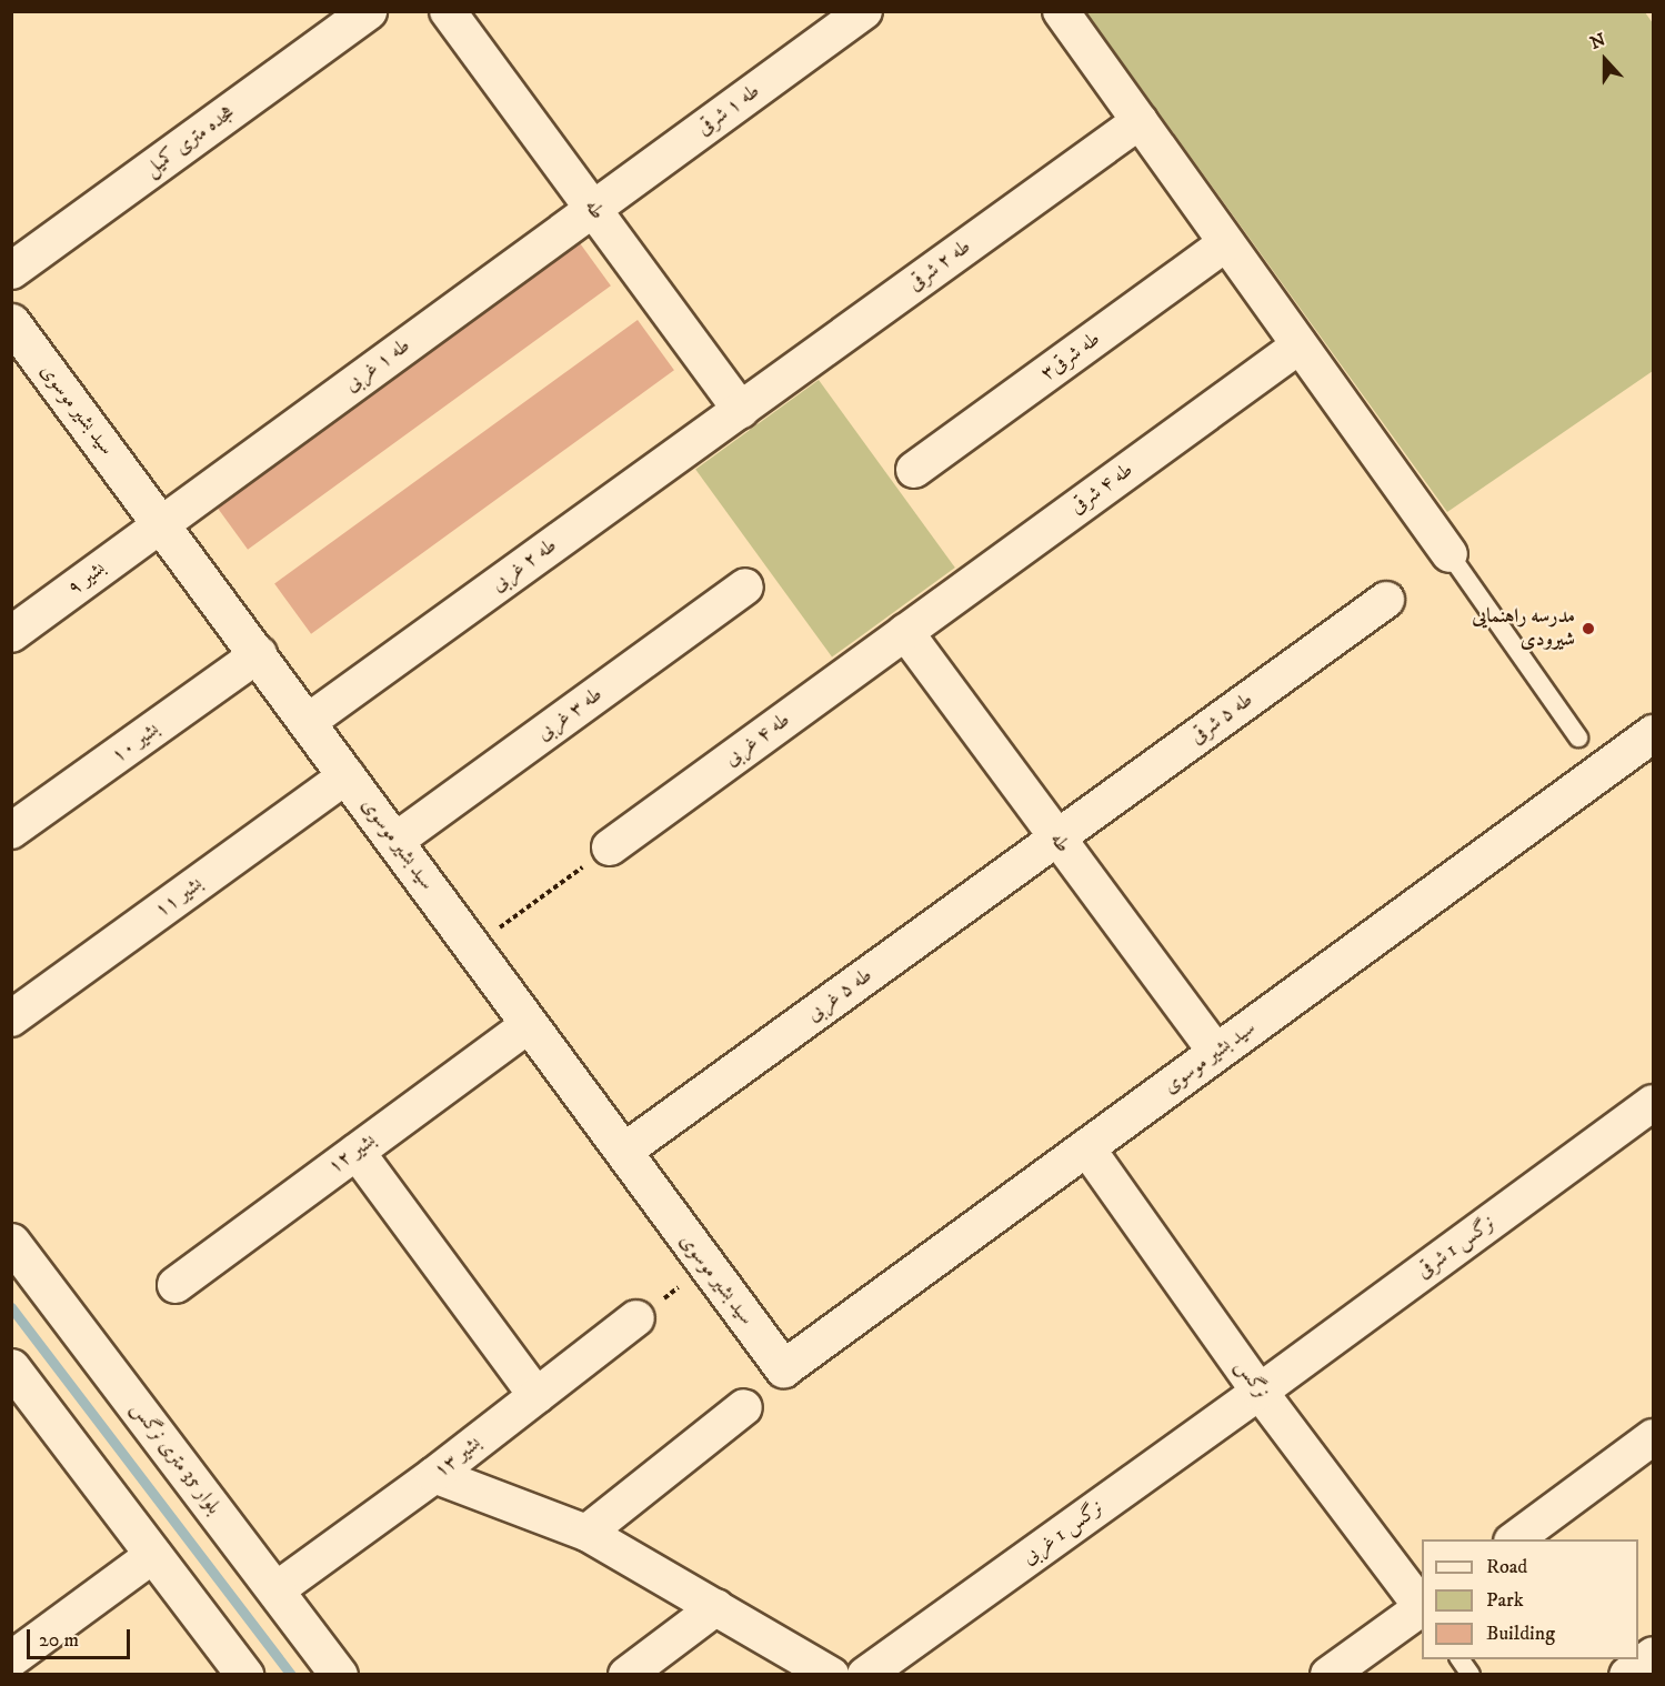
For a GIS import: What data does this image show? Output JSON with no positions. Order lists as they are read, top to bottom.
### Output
{
  "streets": {
    "street": [
      "طه ۱ شرقی",
      "هجده متری کمیل",
      "طه",
      "طه ۲ شرقی",
      "طه شرقی۳",
      "طه ۱ غربی",
      "سید بشیر موسوی",
      "طه ۴ شرقی",
      "طه ۲ غربی",
      "بشیر ۹",
      "طه ۳ غربی",
      "طه ۵ شرقی",
      "طه ۴ غربی",
      "بشیر ۱۰",
      "بشیر ۱۱",
      "طه ۵ غربی",
      "بشیر ۱۲",
      "نرگس 1 شرقی",
      "نرگس",
      "بشیر ۱۳",
      "بلوار 35 متری نرگس",
      "نرگس 1 غربی"
    ]
  },
  "crossings": [
    ["طه ۱ شرقی", "طه"],
    ["طه ۱ شرقی", "طه ۱ غربی"],
    ["طه", "طه ۲ شرقی"],
    ["طه", "طه ۱ غربی"],
    ["طه", "سید بشیر موسوی"],
    ["طه", "طه ۴ شرقی"],
    ["طه", "طه ۲ غربی"],
    ["طه", "طه ۵ شرقی"],
    ["طه", "طه ۴ غربی"],
    ["طه", "طه ۵ غربی"],
    ["طه ۲ شرقی", "طه ۲ غربی"],
    ["طه ۱ غربی", "سید بشیر موسوی"],
    ["طه ۱ غربی", "بشیر ۹"],
    ["سید بشیر موسوی", "طه ۲ غربی"],
    ["سید بشیر موسوی", "بشیر ۹"],
    ["سید بشیر موسوی", "طه ۳ غربی"],
    ["سید بشیر موسوی", "بشیر ۱۰"],
    ["سید بشیر موسوی", "بشیر ۱۱"],
    ["سید بشیر موسوی", "طه ۵ غربی"],
    ["سید بشیر موسوی", "بشیر ۱۲"],
    ["سید بشیر موسوی", "نرگس"],
    ["طه ۴ شرقی", "طه ۴ غربی"],
    ["طه ۵ شرقی", "طه ۵ غربی"],
    ["نرگس 1 شرقی", "نرگس"],
    ["نرگس 1 شرقی", "نرگس 1 غربی"],
    ["نرگس", "نرگس 1 غربی"],
    ["بشیر ۱۳", "بلوار 35 متری نرگس"]
  ],
  "places": ["مدرسه راهنمایی شیرودی"],
  "legend": ["Road", "Park", "Building"],
  "scale_bar": "20 m",
  "north": "top"
}
